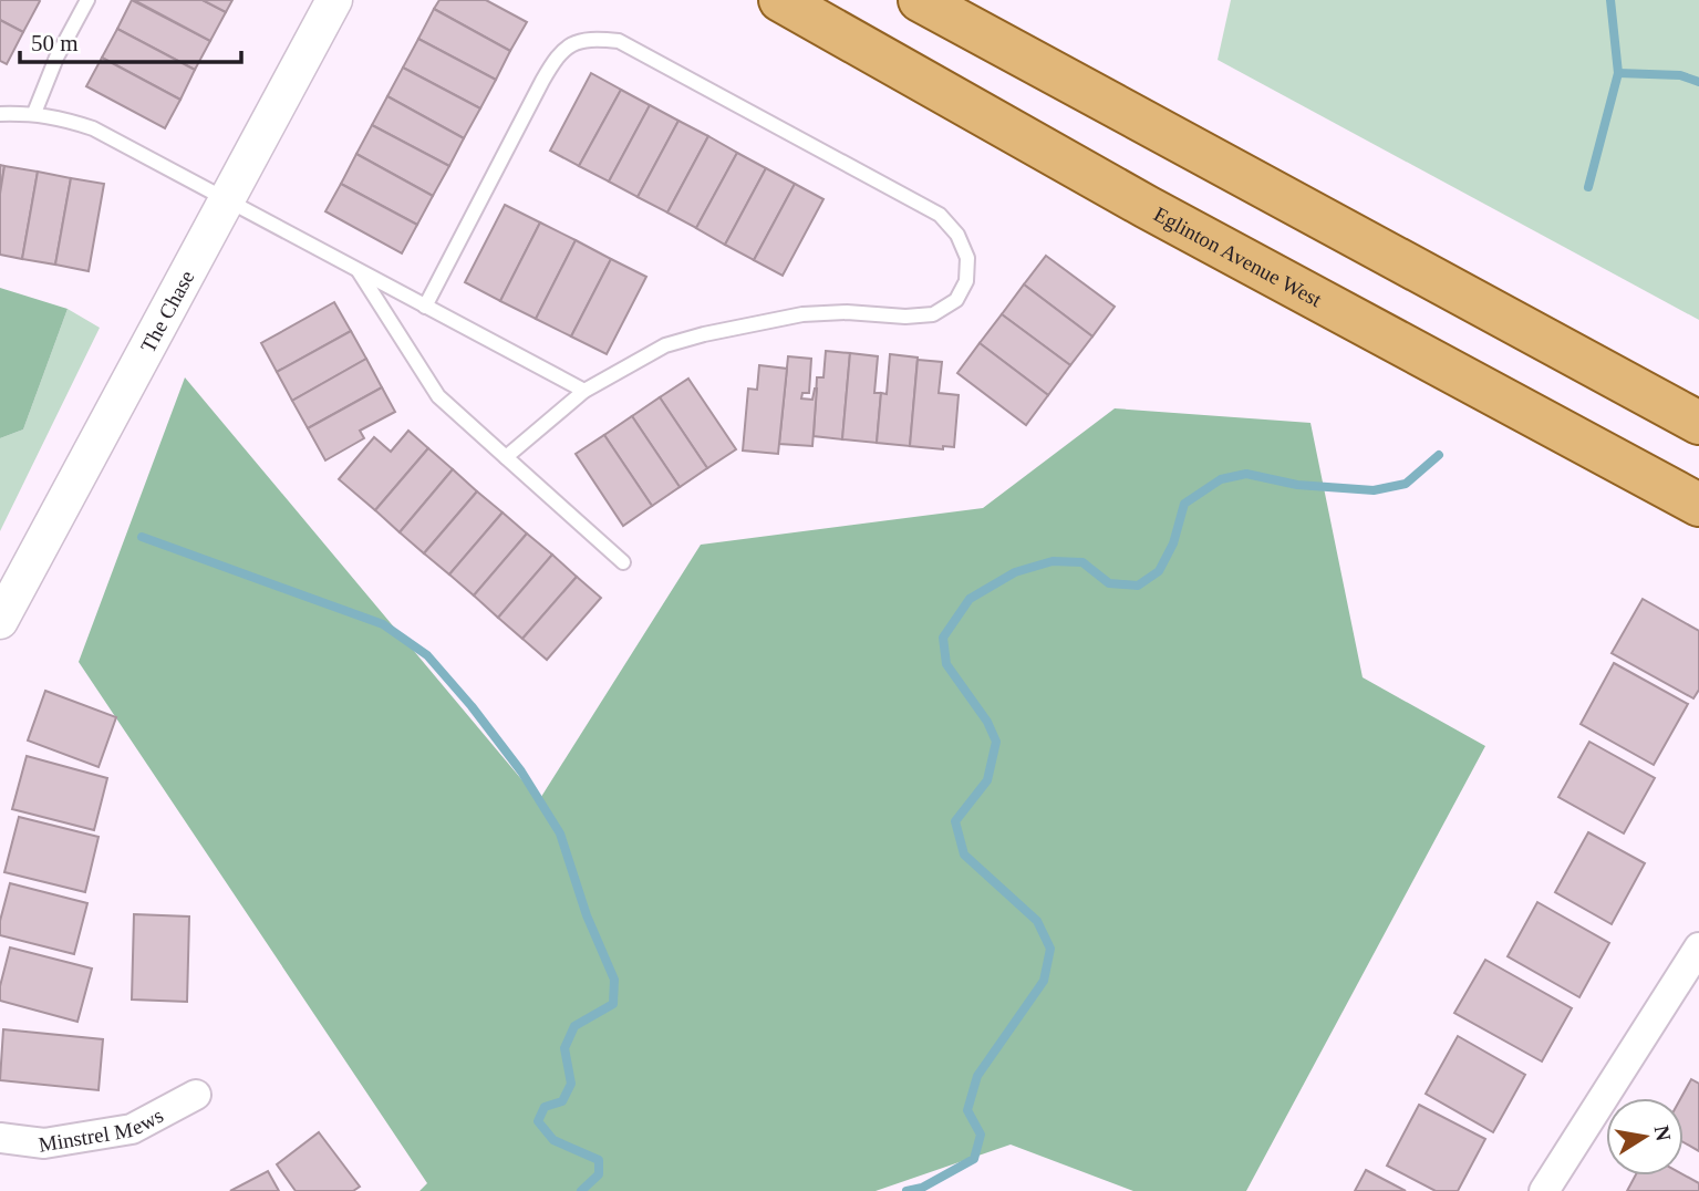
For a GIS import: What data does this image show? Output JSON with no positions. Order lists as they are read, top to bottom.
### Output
{
  "streets": {
    "main road": ["Eglinton Avenue West"],
    "street": ["The Chase", "Minstrel Mews"]
  },
  "scale_bar": "50 m",
  "north": "right"
}
